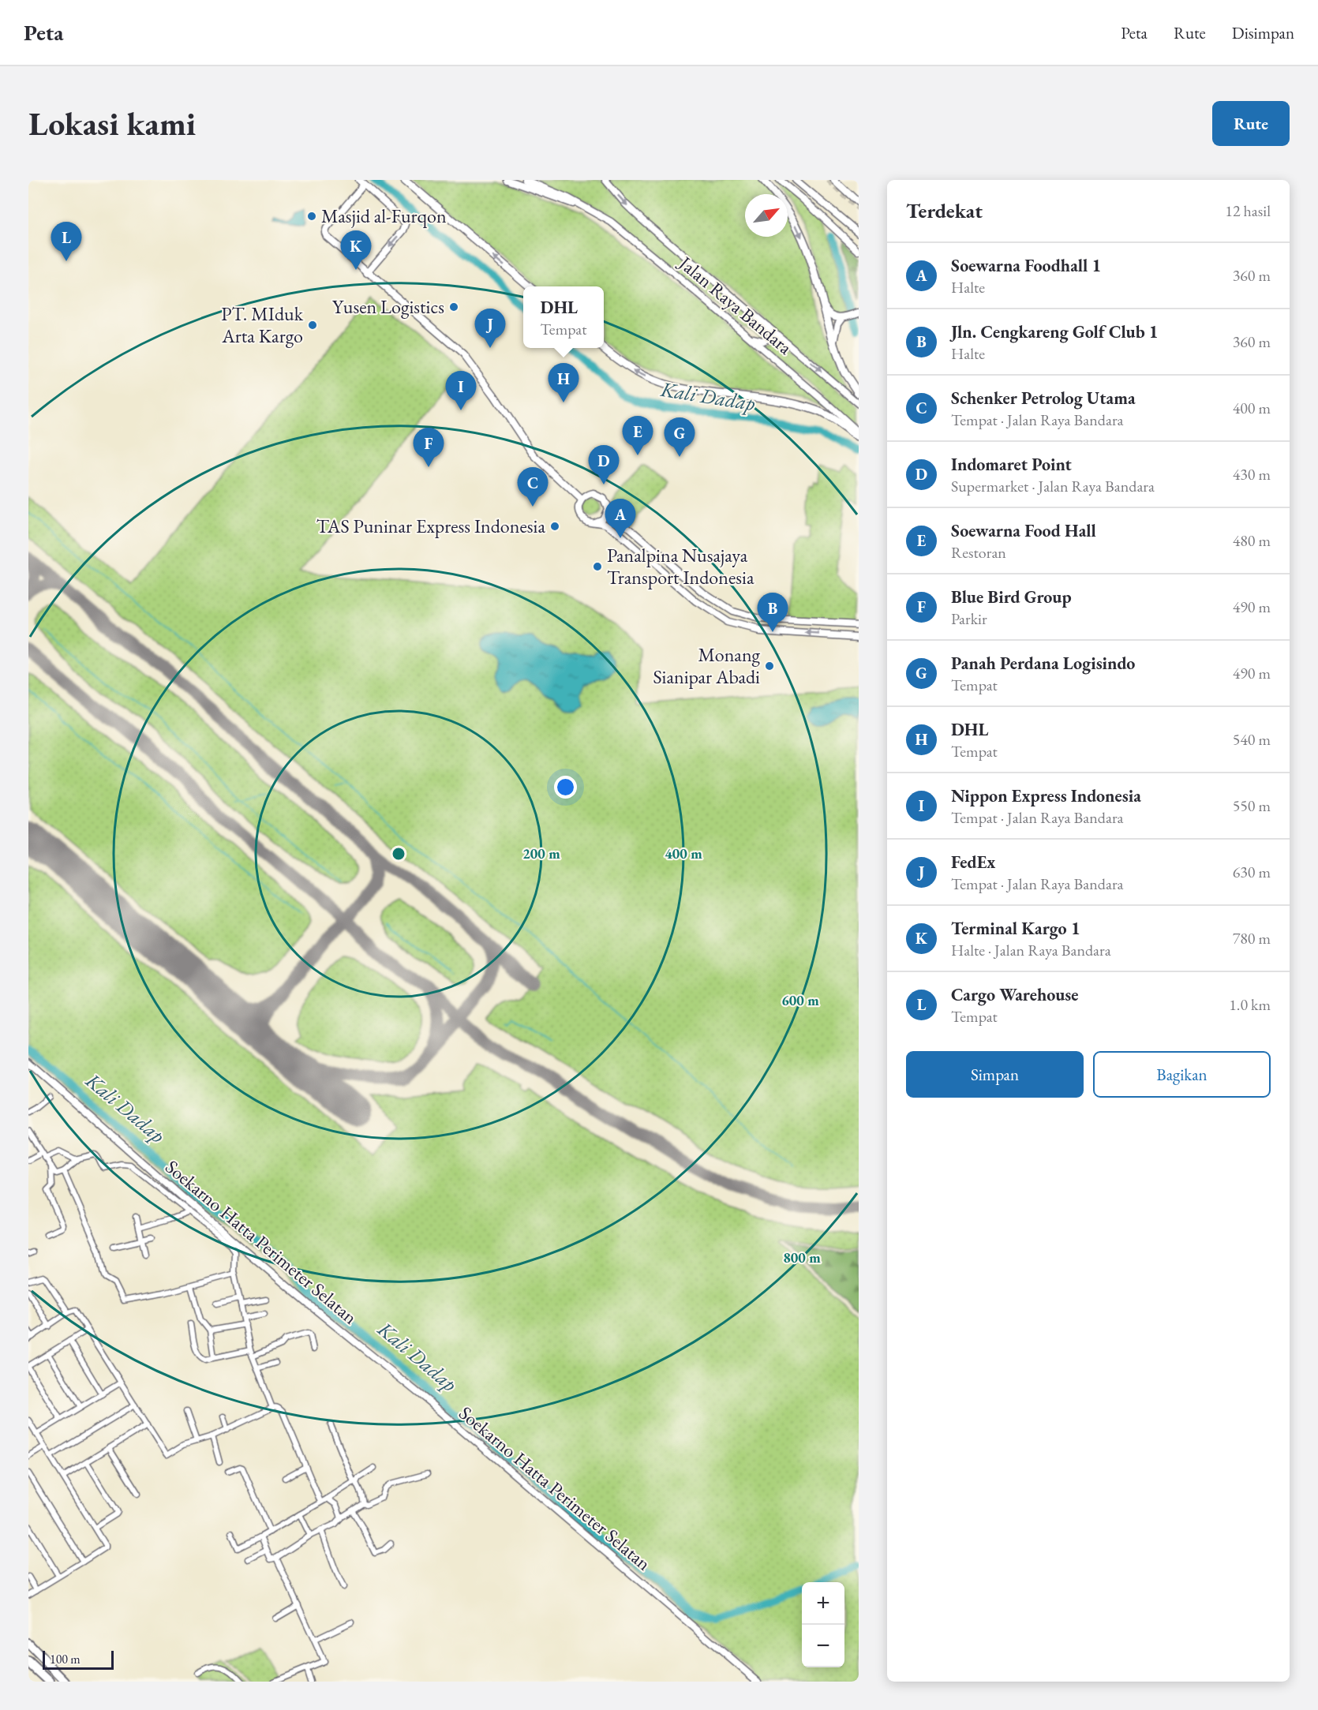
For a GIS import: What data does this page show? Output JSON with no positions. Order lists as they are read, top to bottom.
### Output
{
  "streets": {
    "street": ["Jalan Raya Bandara", "Soekarno Hatta Perimeter Selatan"]
  },
  "water": ["Kali Dadap"],
  "places": [
    "Masjid al-Furqon",
    "Yusen Logistics",
    "PT. MIduk Arta Kargo",
    "TAS Puninar Express Indonesia",
    "Panalpina Nusajaya Transport Indonesia",
    "Monang Sianipar Abadi"
  ],
  "scale_bar": "100 m",
  "north": "top right",
  "page": {
    "header": "Peta",
    "nav": ["Peta", "Rute", "Disimpan"],
    "buttons": [
      "Rute",
      ["Simpan", "Bagikan"]
    ],
    "title": "Lokasi kami",
    "heading": ["Terdekat", "12 hasil"],
    "pins": [
      "L",
      "K",
      "J",
      "H",
      "I",
      "E",
      "G",
      "F",
      "D",
      "C",
      "A",
      "B"
    ],
    "list": [
      {
        "mark": "A",
        "name": "Soewarna Foodhall 1",
        "note": "Halte",
        "value": "360 m"
      },
      {
        "mark": "B",
        "name": "Jln. Cengkareng Golf Club 1",
        "note": "Halte",
        "value": "360 m"
      },
      {
        "mark": "C",
        "name": "Schenker Petrolog Utama",
        "note": "Tempat · Jalan Raya Bandara",
        "value": "400 m"
      },
      {
        "mark": "D",
        "name": "Indomaret Point",
        "note": "Supermarket · Jalan Raya Bandara",
        "value": "430 m"
      },
      {
        "mark": "E",
        "name": "Soewarna Food Hall",
        "note": "Restoran",
        "value": "480 m"
      },
      {
        "mark": "F",
        "name": "Blue Bird Group",
        "note": "Parkir",
        "value": "490 m"
      },
      {
        "mark": "G",
        "name": "Panah Perdana Logisindo",
        "note": "Tempat",
        "value": "490 m"
      },
      {
        "mark": "H",
        "name": "DHL",
        "note": "Tempat",
        "value": "540 m"
      },
      {
        "mark": "I",
        "name": "Nippon Express Indonesia",
        "note": "Tempat · Jalan Raya Bandara",
        "value": "550 m"
      },
      {
        "mark": "J",
        "name": "FedEx",
        "note": "Tempat · Jalan Raya Bandara",
        "value": "630 m"
      },
      {
        "mark": "K",
        "name": "Terminal Kargo 1",
        "note": "Halte · Jalan Raya Bandara",
        "value": "780 m"
      },
      {
        "mark": "L",
        "name": "Cargo Warehouse",
        "note": "Tempat",
        "value": "1.0 km"
      }
    ],
    "popup": ["DHL", "Tempat"],
    "map_buttons": ["+", "−"],
    "scale": "100 m"
  },
  "rings": [
    "200 m",
    "400 m",
    "600 m",
    "800 m"
  ]
}
